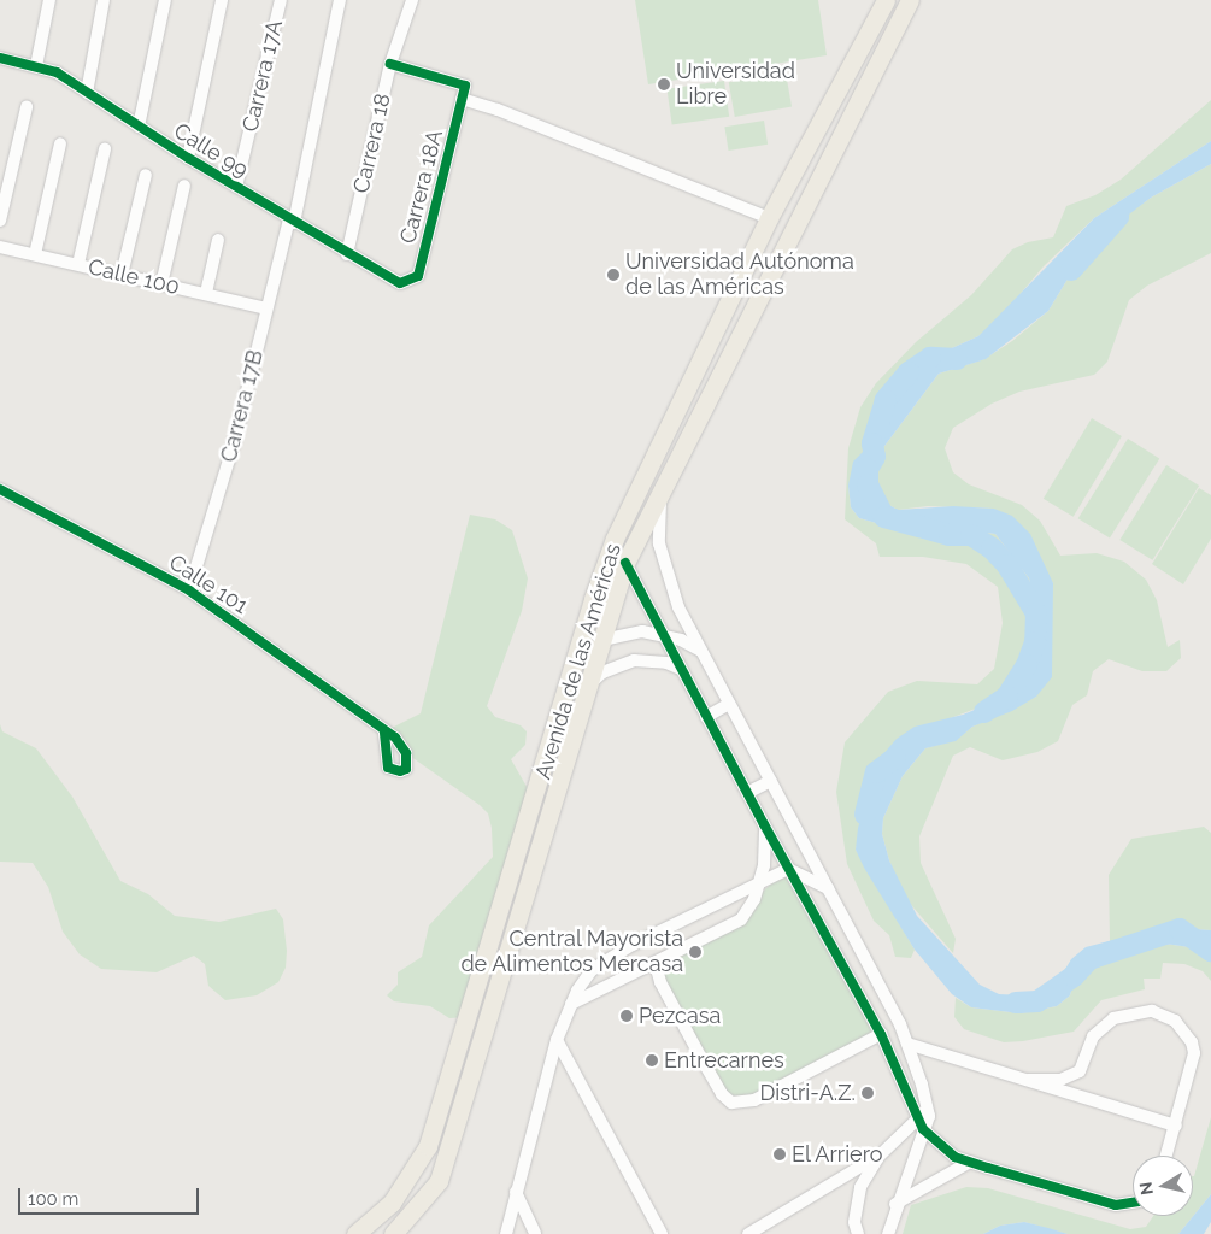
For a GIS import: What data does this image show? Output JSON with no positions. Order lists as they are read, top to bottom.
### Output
{
  "streets": {
    "highway": ["Avenida de las Américas"],
    "street": [
      "Carrera 17A",
      "Carrera 18",
      "Calle 99",
      "Carrera 18A",
      "Calle 100",
      "Carrera 17B",
      "Calle 101"
    ]
  },
  "crossings": [
    ["Carrera 17A", "Calle 99"],
    ["Carrera 18", "Calle 99"],
    ["Carrera 18", "Carrera 18A"],
    ["Calle 99", "Carrera 18A"],
    ["Calle 99", "Carrera 17B"],
    ["Calle 100", "Carrera 17B"],
    ["Carrera 17B", "Calle 101"]
  ],
  "places": [
    "Universidad Libre",
    "Universidad Autónoma de las Américas",
    "Central Mayorista de Alimentos Mercasa",
    "Pezcasa",
    "Entrecarnes",
    "Distri-A.Z.",
    "El Arriero"
  ],
  "scale_bar": "100 m",
  "north": "left"
}
